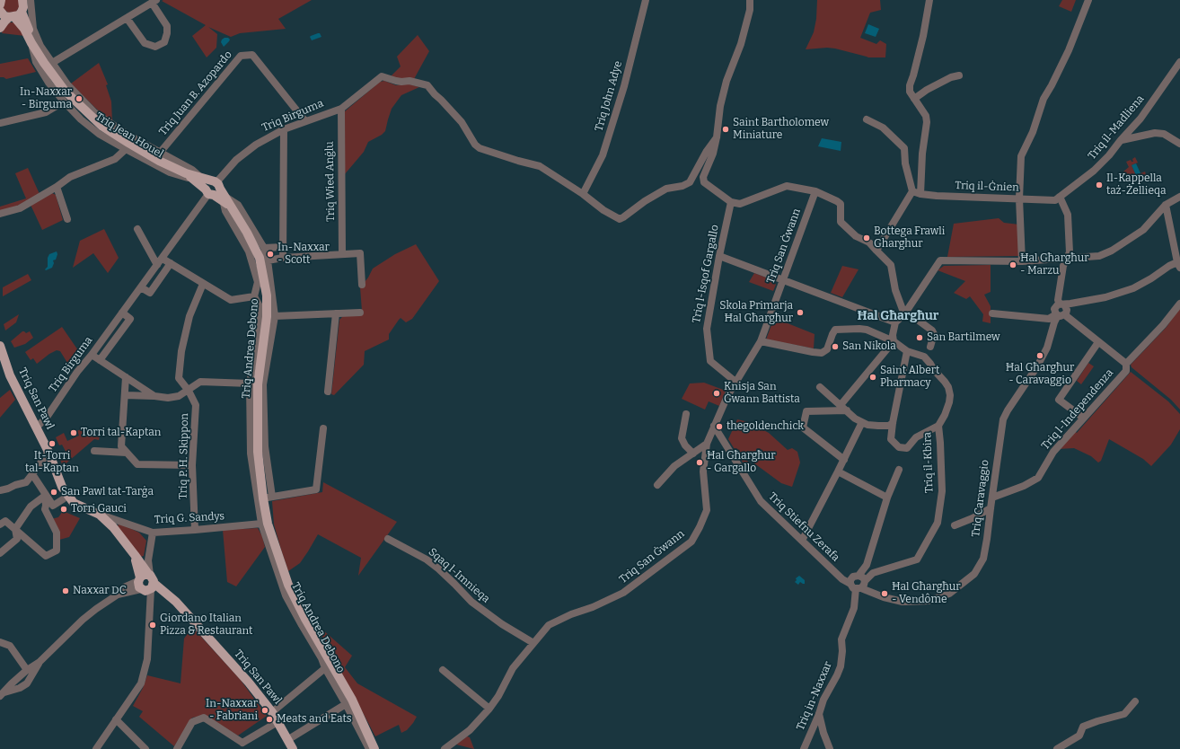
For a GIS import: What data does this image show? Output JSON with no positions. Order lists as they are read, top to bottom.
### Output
{
  "streets": {
    "main road": ["Triq Jean Houel", "Triq Andrea Debono", "Triq San Pawl"],
    "street": [
      "Triq Juan B. Azopardo",
      "Triq John Adye",
      "Triq Birguma",
      "Triq il-Madliena",
      "Triq Wied Anġlu",
      "Triq il-Ġnien",
      "Triq San Ġwann",
      "Triq l-Isqof Gargallo",
      "Triq l-Independenza",
      "Triq P. H. Skippon",
      "Triq il-Kbira",
      "Triq Caravaggio",
      "Triq G. Sandys",
      "Triq Stiefnu Zerafa",
      "Sqaq l-Imnieqa",
      "Triq in-Naxxar"
    ]
  },
  "crossings": [
    ["Triq Juan B. Azopardo", "Triq Birguma"],
    ["Triq Juan B. Azopardo", "Triq Jean Houel"],
    ["Triq John Adye", "Triq Birguma"],
    ["Triq Birguma", "Triq Jean Houel"],
    ["Triq Birguma", "Triq Wied Anġlu"],
    ["Triq Birguma", "Triq Andrea Debono"],
    ["Triq Birguma", "Triq San Pawl"],
    ["Triq il-Madliena", "Triq il-Ġnien"],
    ["Triq Jean Houel", "Triq Andrea Debono"],
    ["Triq San Ġwann", "Triq l-Isqof Gargallo"],
    ["Triq San Ġwann", "Triq Stiefnu Zerafa"],
    ["Triq San Ġwann", "Sqaq l-Imnieqa"],
    ["Triq Andrea Debono", "Triq G. Sandys"],
    ["Triq San Pawl", "Triq G. Sandys"],
    ["Triq l-Independenza", "Triq Caravaggio"],
    ["Triq P. H. Skippon", "Triq G. Sandys"],
    ["Triq il-Kbira", "Triq Caravaggio"],
    ["Triq il-Kbira", "Triq Stiefnu Zerafa"],
    ["Triq il-Kbira", "Triq in-Naxxar"],
    ["Triq Caravaggio", "Triq Stiefnu Zerafa"],
    ["Triq Caravaggio", "Triq in-Naxxar"],
    ["Triq Stiefnu Zerafa", "Triq in-Naxxar"]
  ],
  "districts": ["Ħal Għargħur"],
  "places": [
    "In-Naxxar - Birguma",
    "Saint Bartholomew Miniature",
    "Il-Kappella taż-Żellieqa",
    "Bottega Frawli Gharghur",
    "In-Naxxar - Scott",
    "Ħal Għargħur - Marzu",
    "Skola Primarja Ħal Għargħur",
    "San Bartilmew",
    "San Nikola",
    "Ħal Għargħur - Caravaggio",
    "Saint Albert Pharmacy",
    "Knisja San Ġwann Battista",
    "thegoldenchick",
    "Torri tal-Kaptan",
    "It-Torri tal-Kaptan",
    "Ħal Għargħur - Gargallo",
    "San Pawl tat-Tarġa",
    "Torri Gauci",
    "Naxxar DC",
    "Ħal Għargħur - Vendôme",
    "Giordano Italian Pizza & Restaurant",
    "In-Naxxar - Fabriani",
    "Meats and Eats"
  ]
}
